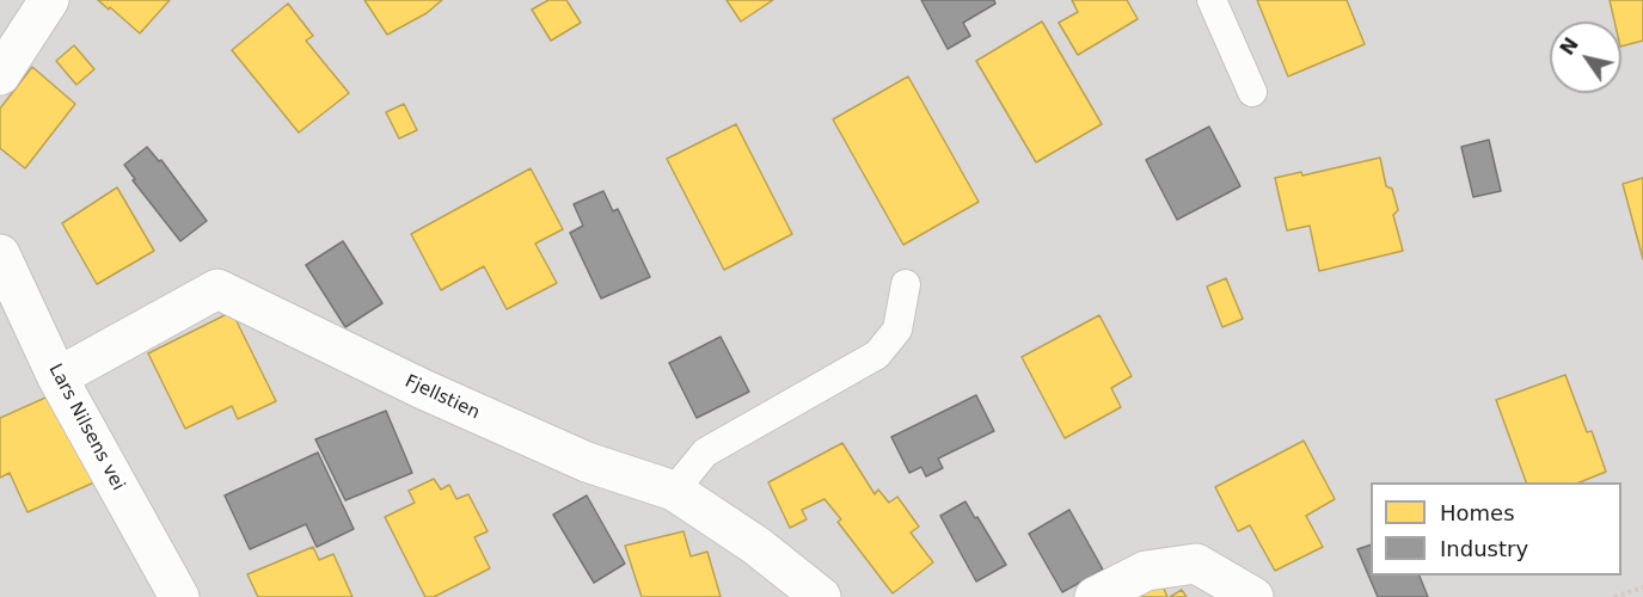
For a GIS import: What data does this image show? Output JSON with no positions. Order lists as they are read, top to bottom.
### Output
{
  "streets": {
    "street": ["Fjellstien", "Lars Nilsens vei"]
  },
  "crossings": [
    ["Fjellstien", "Lars Nilsens vei"]
  ],
  "legend": ["Homes", "Industry"],
  "north": "top left"
}
